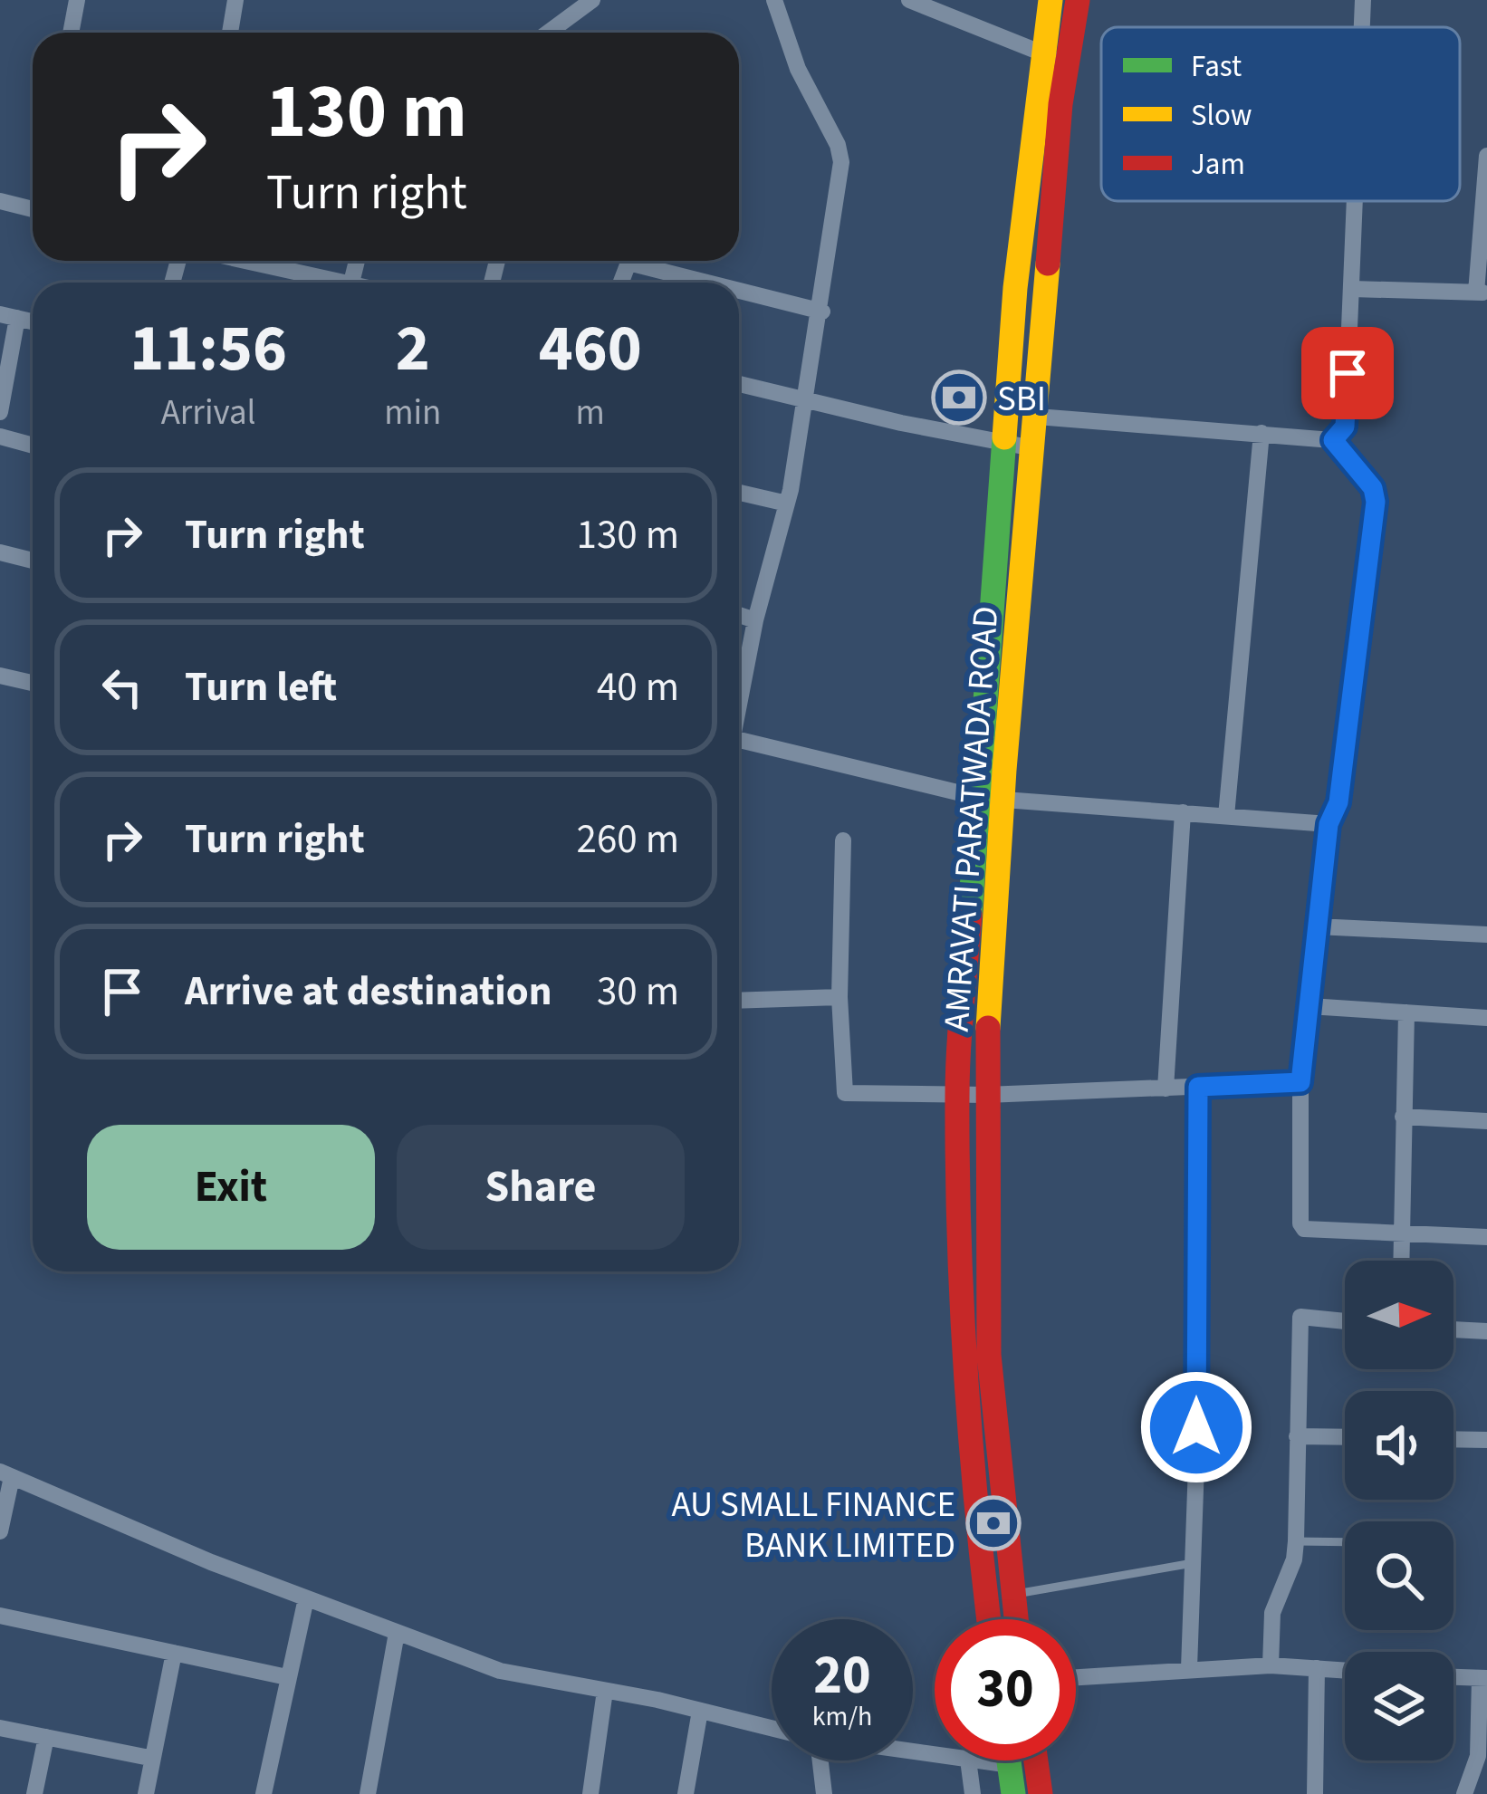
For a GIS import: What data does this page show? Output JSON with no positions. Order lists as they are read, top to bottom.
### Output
{
  "streets": {
    "main road": ["AMRAVATI PARATWADA ROAD"]
  },
  "places": {
    "bank": ["SBI", "AU SMALL FINANCE BANK LIMITED"]
  },
  "legend": ["Fast", "Slow", "Jam"],
  "north": "right",
  "page": {
    "turn": ["130 m", "Turn right"],
    "eta": [
      "11:56",
      "Arrival",
      "2",
      "min",
      "460",
      "m"
    ],
    "list": [
      {
        "name": "Turn right",
        "value": "130 m"
      },
      {
        "name": "Turn left",
        "value": "40 m"
      },
      {
        "name": "Turn right",
        "value": "260 m"
      },
      {
        "name": "Arrive at destination",
        "value": "30 m"
      }
    ],
    "buttons": ["Exit", "Share"],
    "speed": "20 km/h",
    "limit": "30"
  }
}
